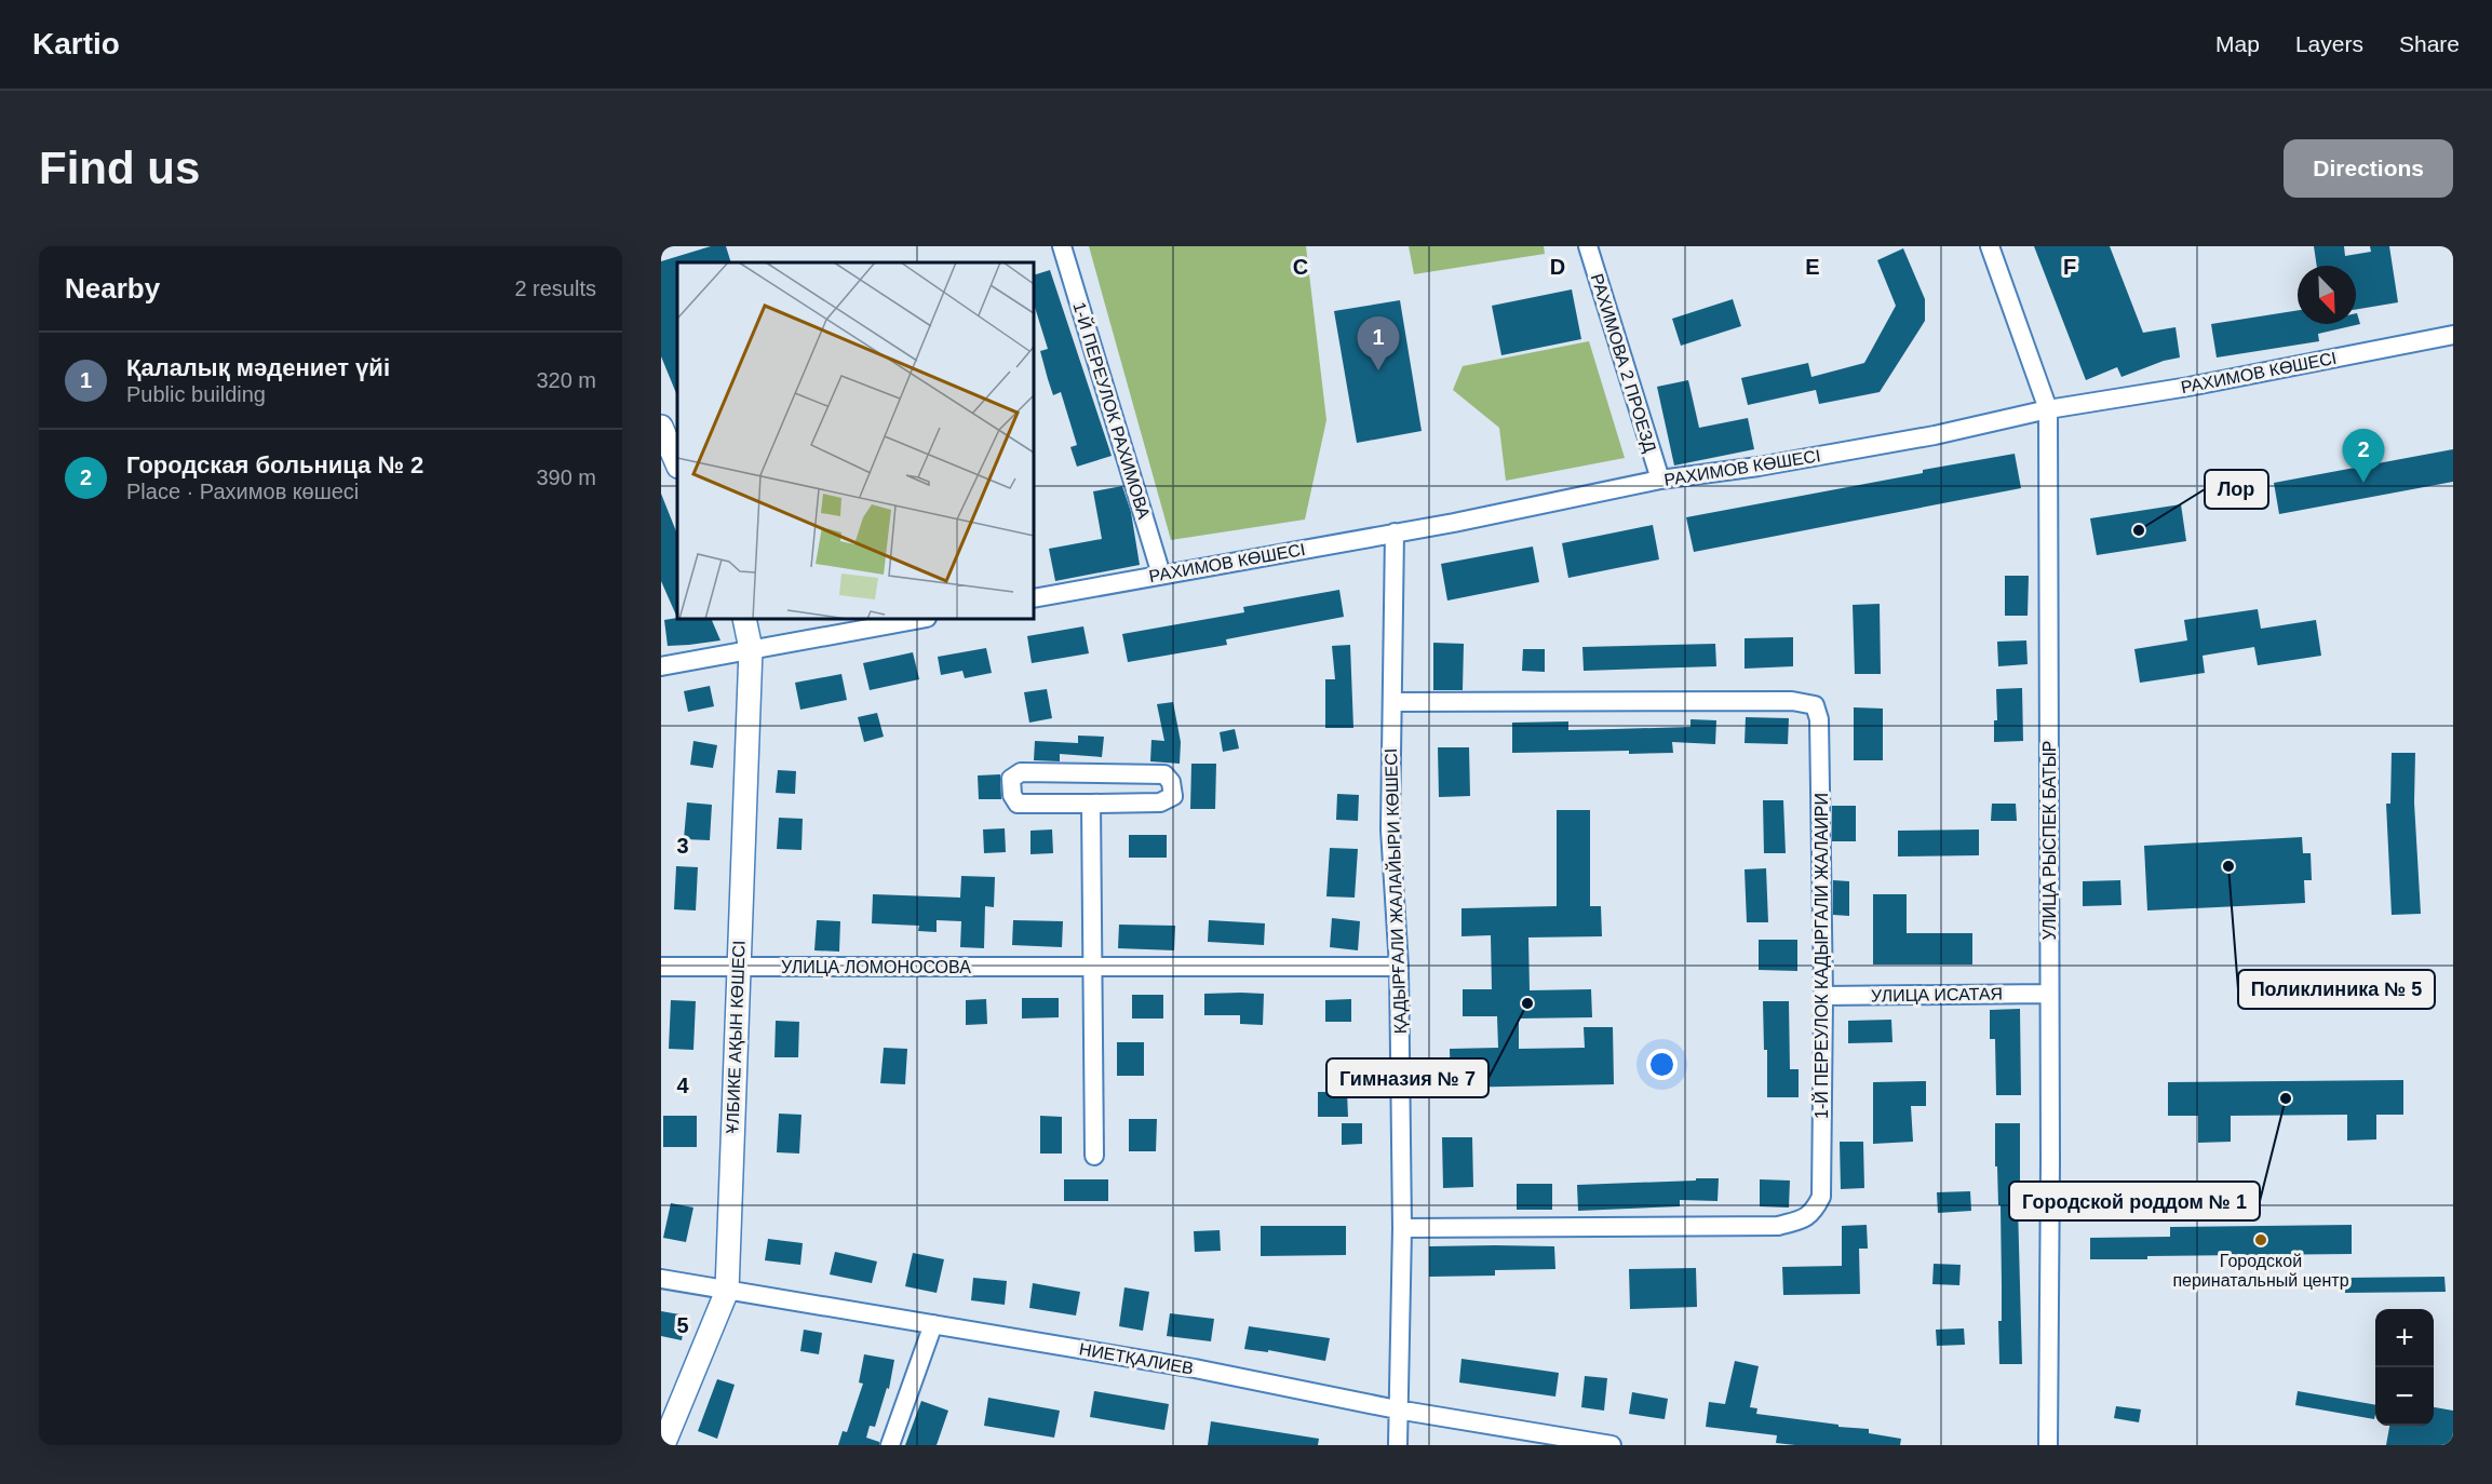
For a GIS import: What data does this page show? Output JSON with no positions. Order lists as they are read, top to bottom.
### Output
{
  "streets": {
    "main road": ["ҰЛБИКЕ АҚЫН КӨШЕСІ"],
    "street": [
      "РАХИМОВА 2 ПРОЕЗД",
      "РАХИМОВ КӨШЕСІ",
      "1-Й ПЕРЕУЛОК РАХИМОВА",
      "УЛИЦА РЫСПЕК БАТЫР",
      "ҚАДЫРҒАЛИ ЖАЛАЙЫРИ КӨШЕСІ",
      "1-Й ПЕРЕУЛОК КАДЫРГАЛИ ЖАЛАИРИ",
      "УЛИЦА ЛОМОНОСОВА",
      "УЛИЦА ИСАТАЯ",
      "НИЕТҚАЛИЕВ"
    ]
  },
  "crossings": [
    ["РАХИМОВА 2 ПРОЕЗД", "РАХИМОВ КӨШЕСІ"],
    ["РАХИМОВ КӨШЕСІ", "1-Й ПЕРЕУЛОК РАХИМОВА"],
    ["РАХИМОВ КӨШЕСІ", "УЛИЦА РЫСПЕК БАТЫР"],
    ["РАХИМОВ КӨШЕСІ", "ҚАДЫРҒАЛИ ЖАЛАЙЫРИ КӨШЕСІ"],
    ["УЛИЦА РЫСПЕК БАТЫР", "УЛИЦА ИСАТАЯ"],
    ["ҚАДЫРҒАЛИ ЖАЛАЙЫРИ КӨШЕСІ", "1-Й ПЕРЕУЛОК КАДЫРГАЛИ ЖАЛАИРИ"],
    ["ҚАДЫРҒАЛИ ЖАЛАЙЫРИ КӨШЕСІ", "УЛИЦА ЛОМОНОСОВА"],
    ["ҚАДЫРҒАЛИ ЖАЛАЙЫРИ КӨШЕСІ", "НИЕТҚАЛИЕВ"],
    ["1-Й ПЕРЕУЛОК КАДЫРГАЛИ ЖАЛАИРИ", "УЛИЦА ИСАТАЯ"],
    ["УЛИЦА ЛОМОНОСОВА", "ҰЛБИКЕ АҚЫН КӨШЕСІ"],
    ["ҰЛБИКЕ АҚЫН КӨШЕСІ", "НИЕТҚАЛИЕВ"]
  ],
  "places": [
    "Лор",
    "Поликлиника № 5",
    "Гимназия № 7",
    "Городской роддом № 1",
    "Городской перинатальный центр"
  ],
  "north": "bottom right",
  "page": {
    "header": "Kartio",
    "nav": ["Map", "Layers", "Share"],
    "buttons": "Directions",
    "title": "Find us",
    "heading": ["Nearby", "2 results"],
    "pins": ["1", "2"],
    "list": [
      {
        "mark": "1",
        "name": "Қалалық мәдениет үйі",
        "note": "Public building",
        "value": "320 m"
      },
      {
        "mark": "2",
        "name": "Городская больница № 2",
        "note": "Place · Рахимов көшесі",
        "value": "390 m"
      }
    ],
    "map_buttons": ["+", "−"]
  },
  "grid": {
    "columns": [
      "C",
      "D",
      "E",
      "F"
    ],
    "rows": ["3", "4", "5"]
  }
}
